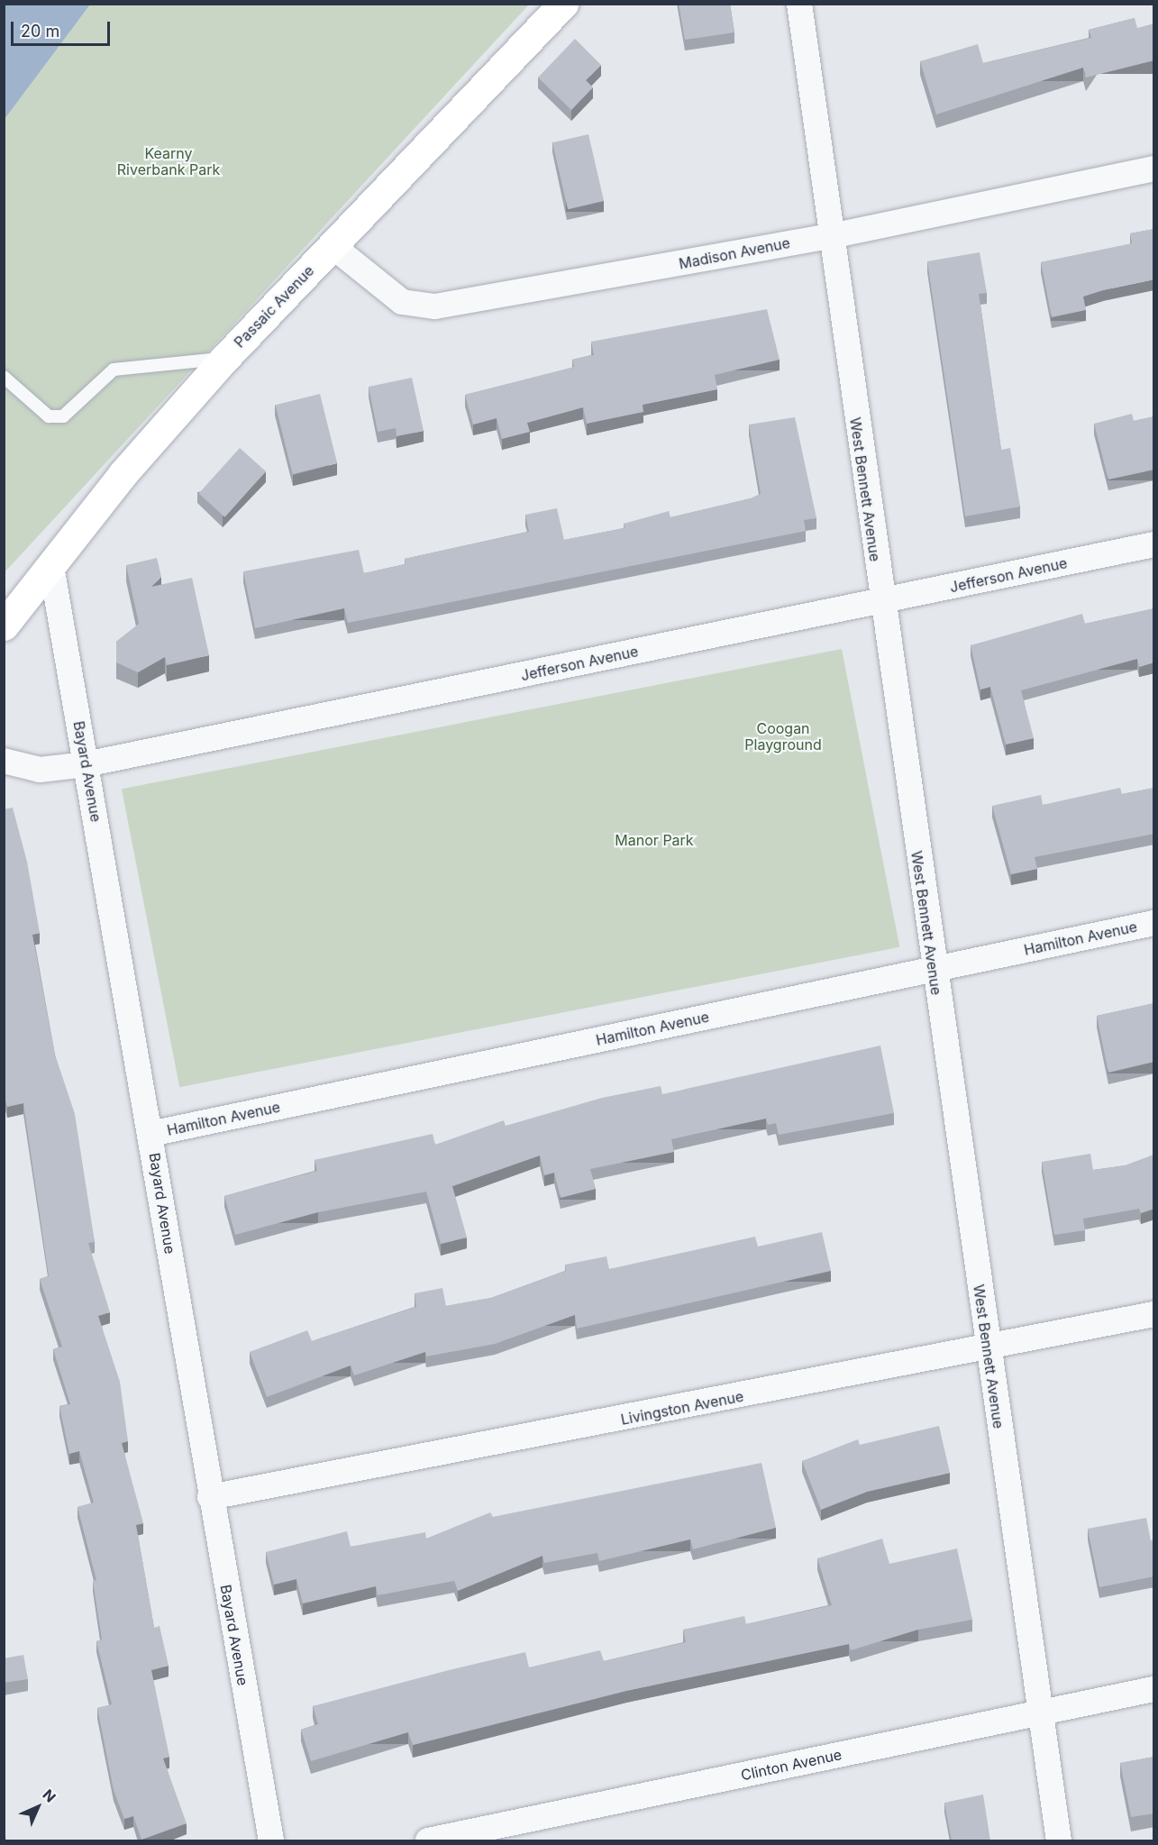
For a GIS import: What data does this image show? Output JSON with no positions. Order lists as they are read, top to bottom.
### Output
{
  "streets": {
    "main road": ["Passaic Avenue"],
    "street": [
      "Madison Avenue",
      "West Bennett Avenue",
      "Jefferson Avenue",
      "Bayard Avenue",
      "Hamilton Avenue",
      "Livingston Avenue",
      "Clinton Avenue"
    ]
  },
  "crossings": [
    ["Madison Avenue", "Passaic Avenue"],
    ["Madison Avenue", "West Bennett Avenue"],
    ["Passaic Avenue", "Bayard Avenue"],
    ["West Bennett Avenue", "Jefferson Avenue"],
    ["West Bennett Avenue", "Hamilton Avenue"],
    ["West Bennett Avenue", "Livingston Avenue"],
    ["West Bennett Avenue", "Clinton Avenue"],
    ["Jefferson Avenue", "Bayard Avenue"],
    ["Bayard Avenue", "Hamilton Avenue"],
    ["Bayard Avenue", "Livingston Avenue"]
  ],
  "parks": ["Kearny Riverbank Park", "Coogan Playground", "Manor Park"],
  "scale_bar": "20 m",
  "north": "top right"
}
